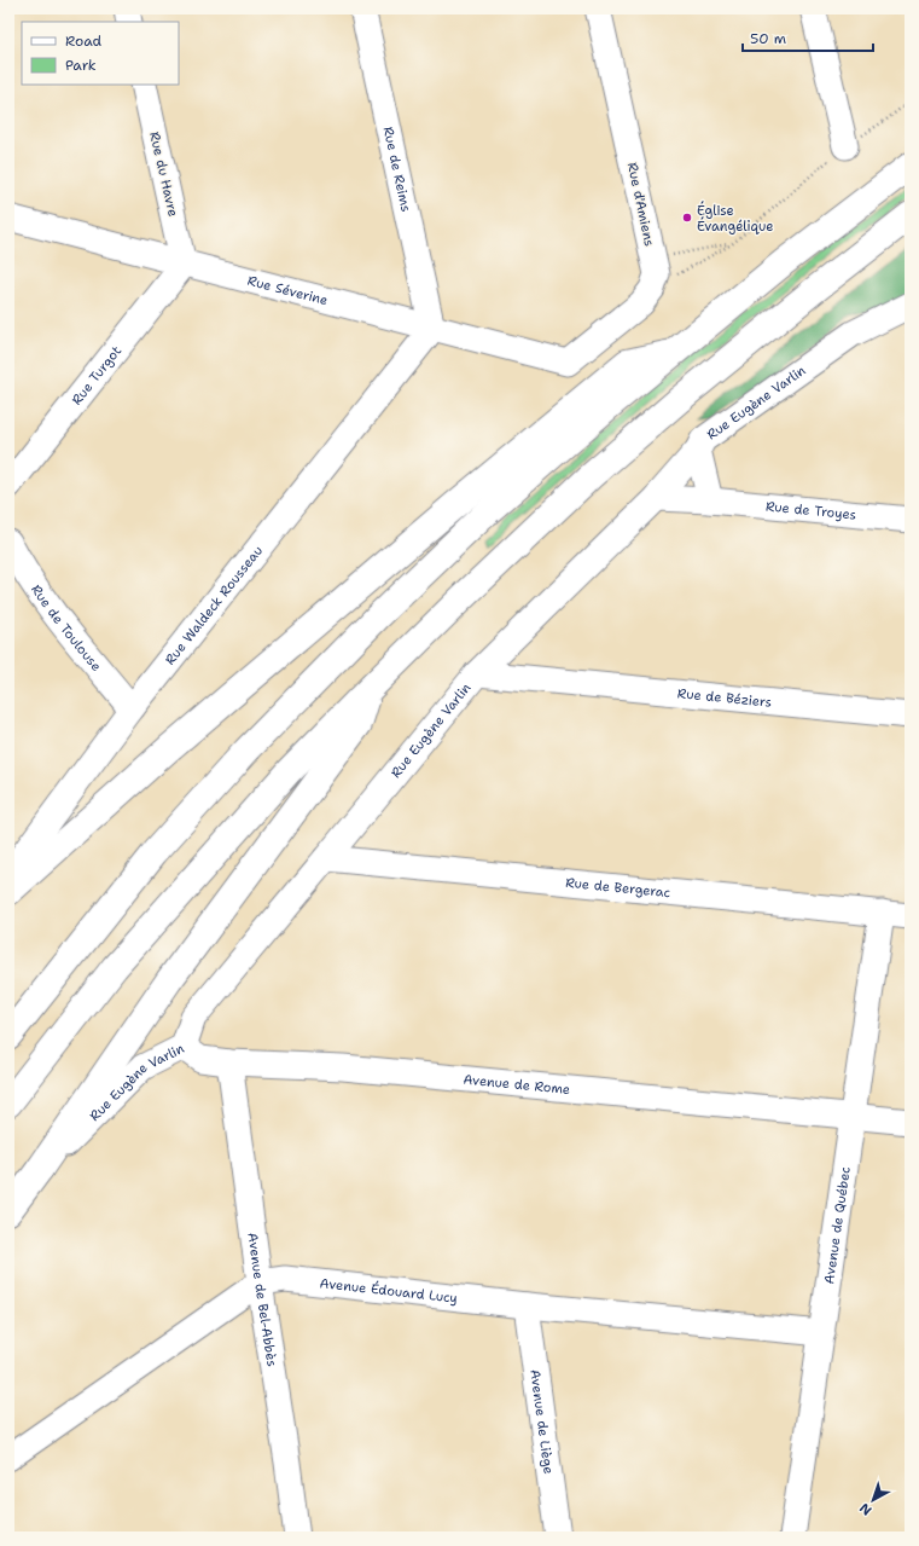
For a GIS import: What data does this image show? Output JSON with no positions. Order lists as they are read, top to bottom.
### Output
{
  "streets": {
    "main road": ["Rue Eugène Varlin"],
    "street": [
      "Rue de Reims",
      "Rue du Havre",
      "Rue d'Amiens",
      "Rue Séverine",
      "Rue Turgot",
      "Rue de Troyes",
      "Rue Waldeck Rousseau",
      "Rue de Toulouse",
      "Rue de Béziers",
      "Rue de Bergerac",
      "Avenue de Rome",
      "Avenue de Québec",
      "Avenue Édouard Lucy",
      "Avenue de Bel-Abbès",
      "Avenue de Liège"
    ]
  },
  "crossings": [
    ["Rue de Reims", "Rue Séverine"],
    ["Rue de Reims", "Rue Waldeck Rousseau"],
    ["Rue du Havre", "Rue Séverine"],
    ["Rue du Havre", "Rue Turgot"],
    ["Rue d'Amiens", "Rue Séverine"],
    ["Rue Séverine", "Rue Turgot"],
    ["Rue Séverine", "Rue Waldeck Rousseau"],
    ["Rue Eugène Varlin", "Rue de Troyes"],
    ["Rue Eugène Varlin", "Rue de Béziers"],
    ["Rue Eugène Varlin", "Rue de Bergerac"],
    ["Rue Eugène Varlin", "Avenue de Rome"],
    ["Rue Waldeck Rousseau", "Rue de Toulouse"],
    ["Rue de Bergerac", "Avenue de Québec"],
    ["Avenue de Rome", "Avenue de Québec"],
    ["Avenue de Rome", "Avenue de Bel-Abbès"],
    ["Avenue de Québec", "Avenue Édouard Lucy"],
    ["Avenue Édouard Lucy", "Avenue de Bel-Abbès"],
    ["Avenue Édouard Lucy", "Avenue de Liège"]
  ],
  "places": ["Église Évangélique"],
  "legend": ["Road", "Park"],
  "scale_bar": "50 m",
  "north": "bottom left"
}
